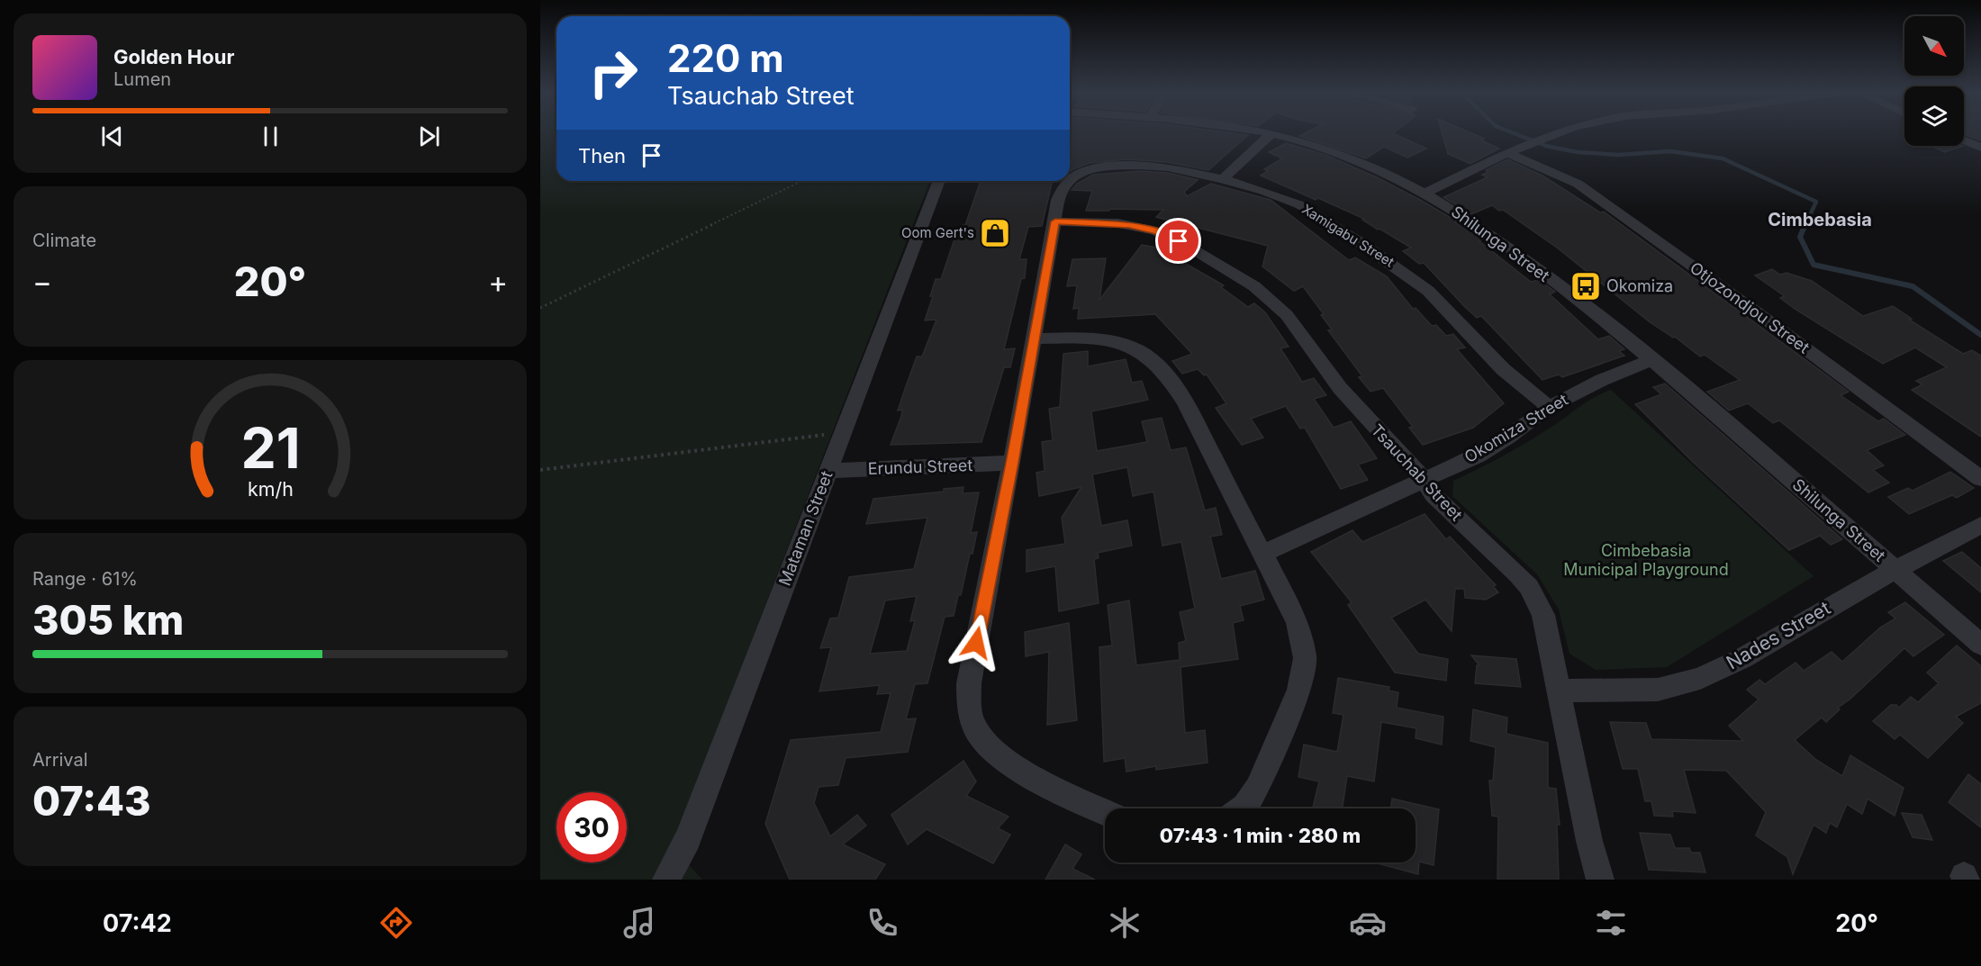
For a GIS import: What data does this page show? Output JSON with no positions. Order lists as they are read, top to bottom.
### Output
{
  "streets": {
    "street": [
      "Xamigabu Street",
      "Shilunga Street",
      "Otjozondjou Street",
      "Okomiza Street",
      "Erundu Street",
      "Tsauchab Street",
      "Mataman Street",
      "Nades Street"
    ]
  },
  "crossings": [
    ["Xamigabu Street", "Okomiza Street"],
    ["Xamigabu Street", "Erundu Street"],
    ["Xamigabu Street", "Tsauchab Street"],
    ["Shilunga Street", "Okomiza Street"],
    ["Shilunga Street", "Nades Street"],
    ["Okomiza Street", "Tsauchab Street"],
    ["Erundu Street", "Mataman Street"],
    ["Tsauchab Street", "Nades Street"]
  ],
  "districts": ["Cimbebasia"],
  "parks": ["Cimbebasia Municipal Playground"],
  "places": {
    "shop": ["Oom Gert's"],
    "bus stop": ["Okomiza"]
  },
  "north": "bottom right",
  "page": {
    "turn": ["220 m", "Tsauchab Street"],
    "song": ["Golden Hour", "Lumen"],
    "then": "Then",
    "tile": [
      "Climate",
      ["Range · 61%", "305 km"],
      ["Arrival", "07:43"]
    ],
    "heat": ["−", "20°", "+"],
    "limit": "30",
    "trip": "07:43 · 1 min · 280 m",
    "tabs": ["07:42", "20°"],
    "gauge": ["21", "km/h"]
  }
}
